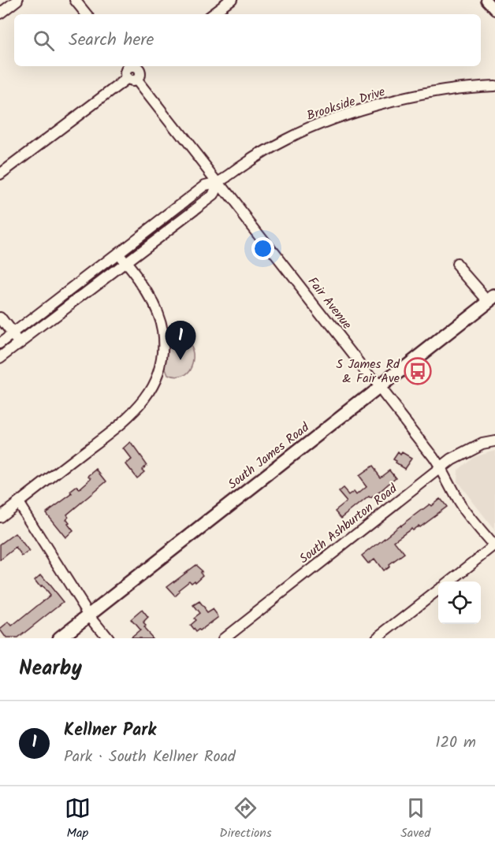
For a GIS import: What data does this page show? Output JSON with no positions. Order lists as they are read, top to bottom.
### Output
{
  "streets": {
    "main road": ["South James Road"],
    "street": ["Brookside Drive", "Fair Avenue", "South Ashburton Road"]
  },
  "crossings": [
    ["Brookside Drive", "Fair Avenue"],
    ["Fair Avenue", "South James Road"],
    ["Fair Avenue", "South Ashburton Road"]
  ],
  "places": {
    "bus stop": ["S James Rd & Fair Ave"]
  },
  "page": {
    "search": "Search here",
    "pins": "1",
    "heading": "Nearby",
    "list": [
      {
        "mark": "1",
        "name": "Kellner Park",
        "note": "Park · South Kellner Road",
        "value": "120 m"
      }
    ],
    "nav": ["Map", "Directions", "Saved"]
  }
}
